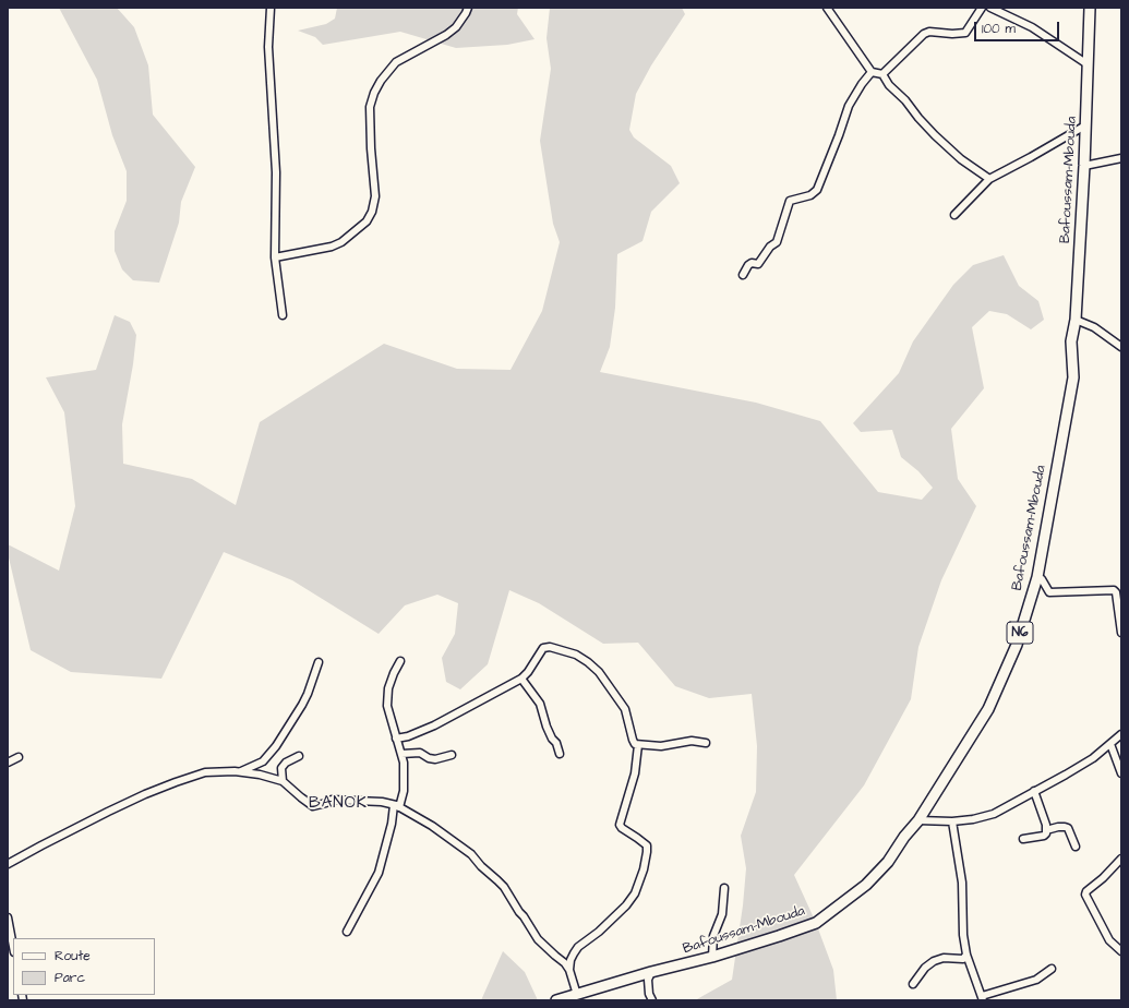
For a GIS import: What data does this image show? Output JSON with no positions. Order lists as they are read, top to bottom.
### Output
{
  "streets": {
    "highway": ["Bafoussam-Mbouda", "N6"]
  },
  "districts": ["BANOK"],
  "legend": ["Route", "Parc"],
  "scale_bar": "100 m"
}
